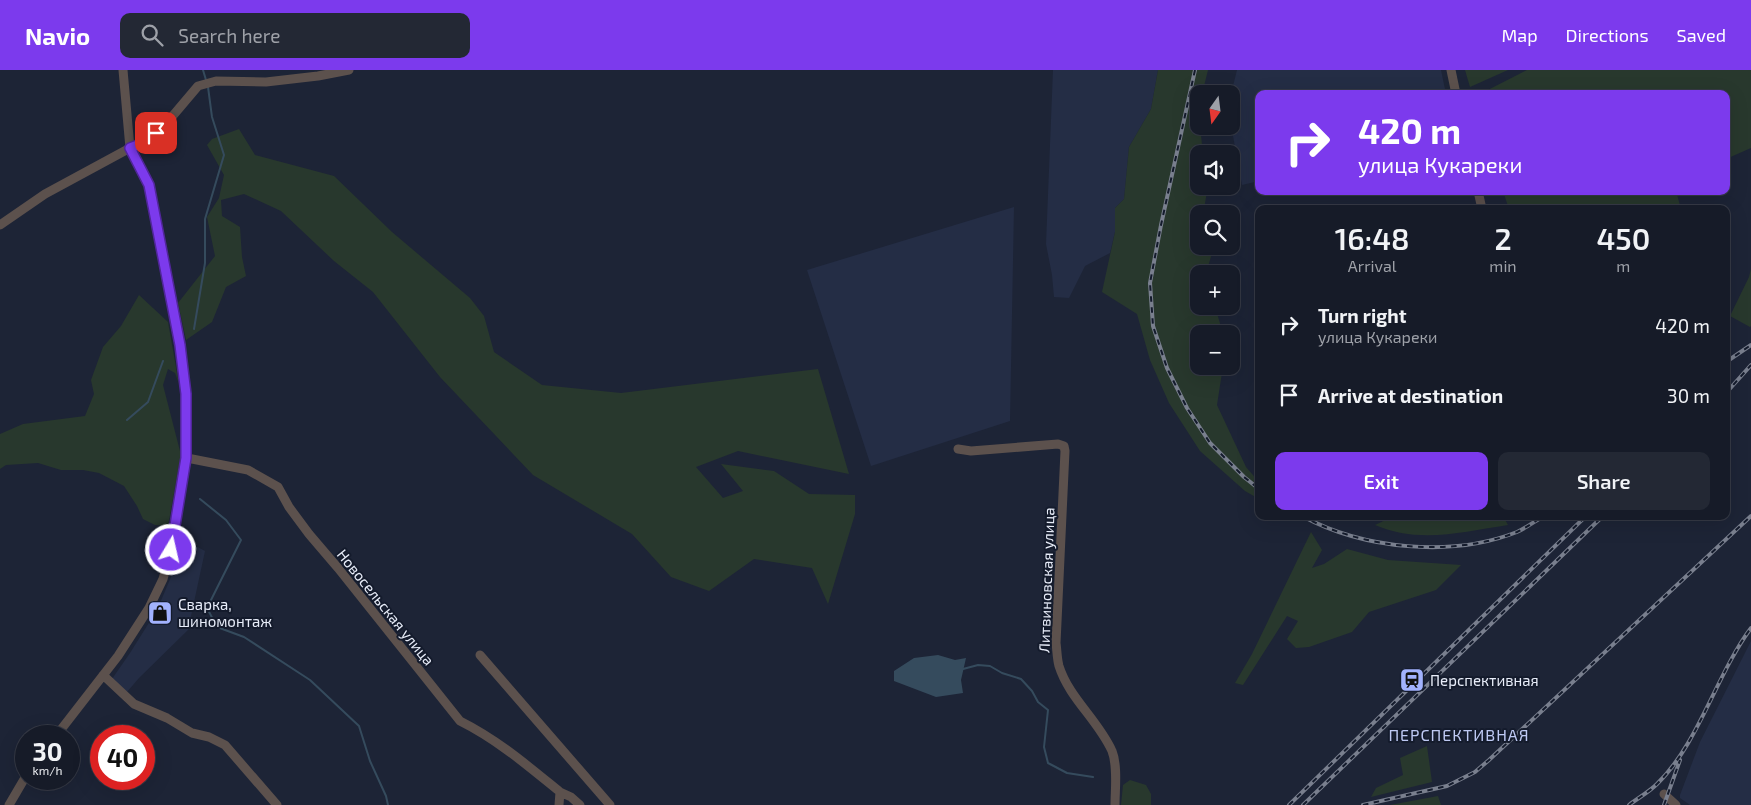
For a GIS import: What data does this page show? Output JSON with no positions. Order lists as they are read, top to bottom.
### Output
{
  "streets": {
    "street": ["Литвиновская улица", "Новосельская улица"]
  },
  "districts": ["ПЕРСПЕКТИВНАЯ"],
  "places": {
    "shop": ["Сварка, шиномонтаж"],
    "station": ["Перспективная"]
  },
  "north": "bottom",
  "page": {
    "header": "Navio",
    "search": "Search here",
    "nav": ["Map", "Directions", "Saved"],
    "map_buttons": ["+", "−"],
    "turn": ["420 m", "улица Кукареки"],
    "eta": [
      "16:48",
      "Arrival",
      "2",
      "min",
      "450",
      "m"
    ],
    "list": [
      {
        "name": "Turn right",
        "note": "улица Кукареки",
        "value": "420 m"
      },
      {
        "name": "Arrive at destination",
        "value": "30 m"
      }
    ],
    "buttons": ["Exit", "Share"],
    "speed": "30 km/h",
    "limit": "40"
  }
}
